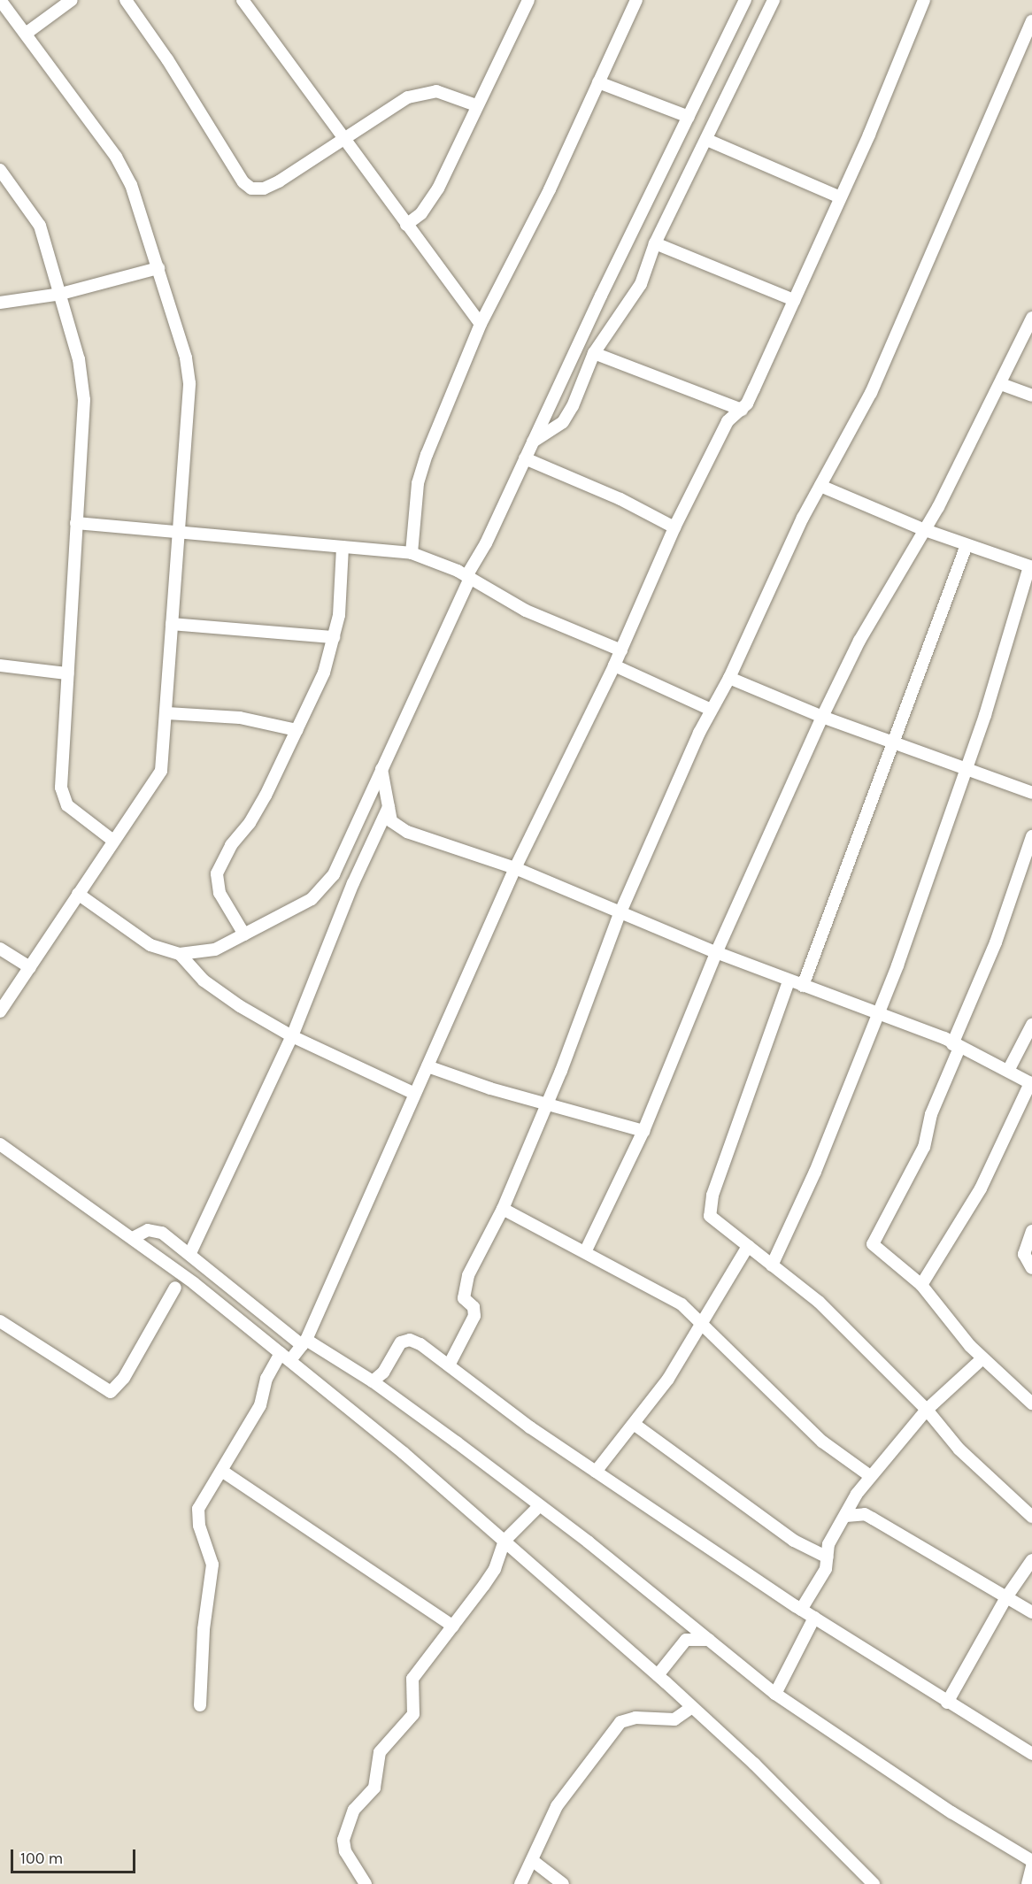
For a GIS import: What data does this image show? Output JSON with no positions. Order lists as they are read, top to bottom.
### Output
{
  "scale_bar": "100 m"
}
